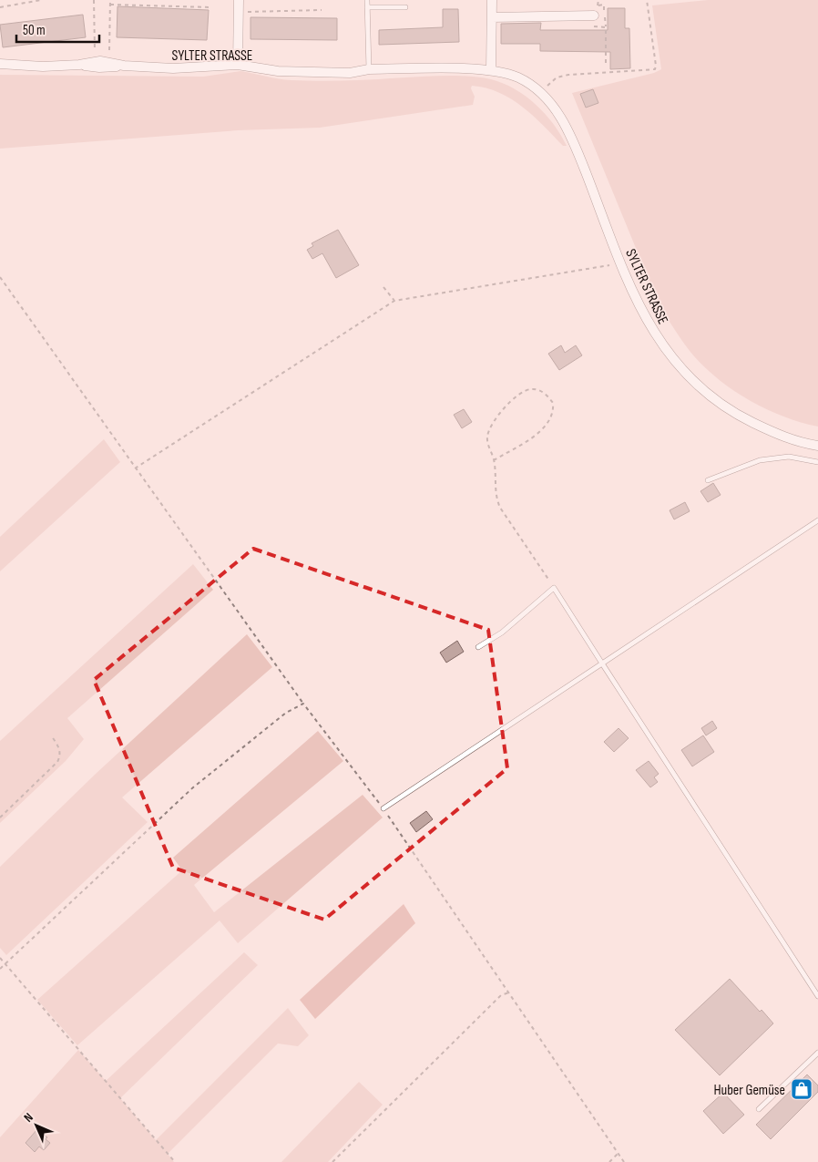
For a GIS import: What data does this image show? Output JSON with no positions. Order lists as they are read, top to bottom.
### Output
{
  "streets": {
    "street": ["SYLTER STRASSE"]
  },
  "places": {
    "shop": ["Huber Gemüse"]
  },
  "scale_bar": "50 m",
  "north": "top left"
}
